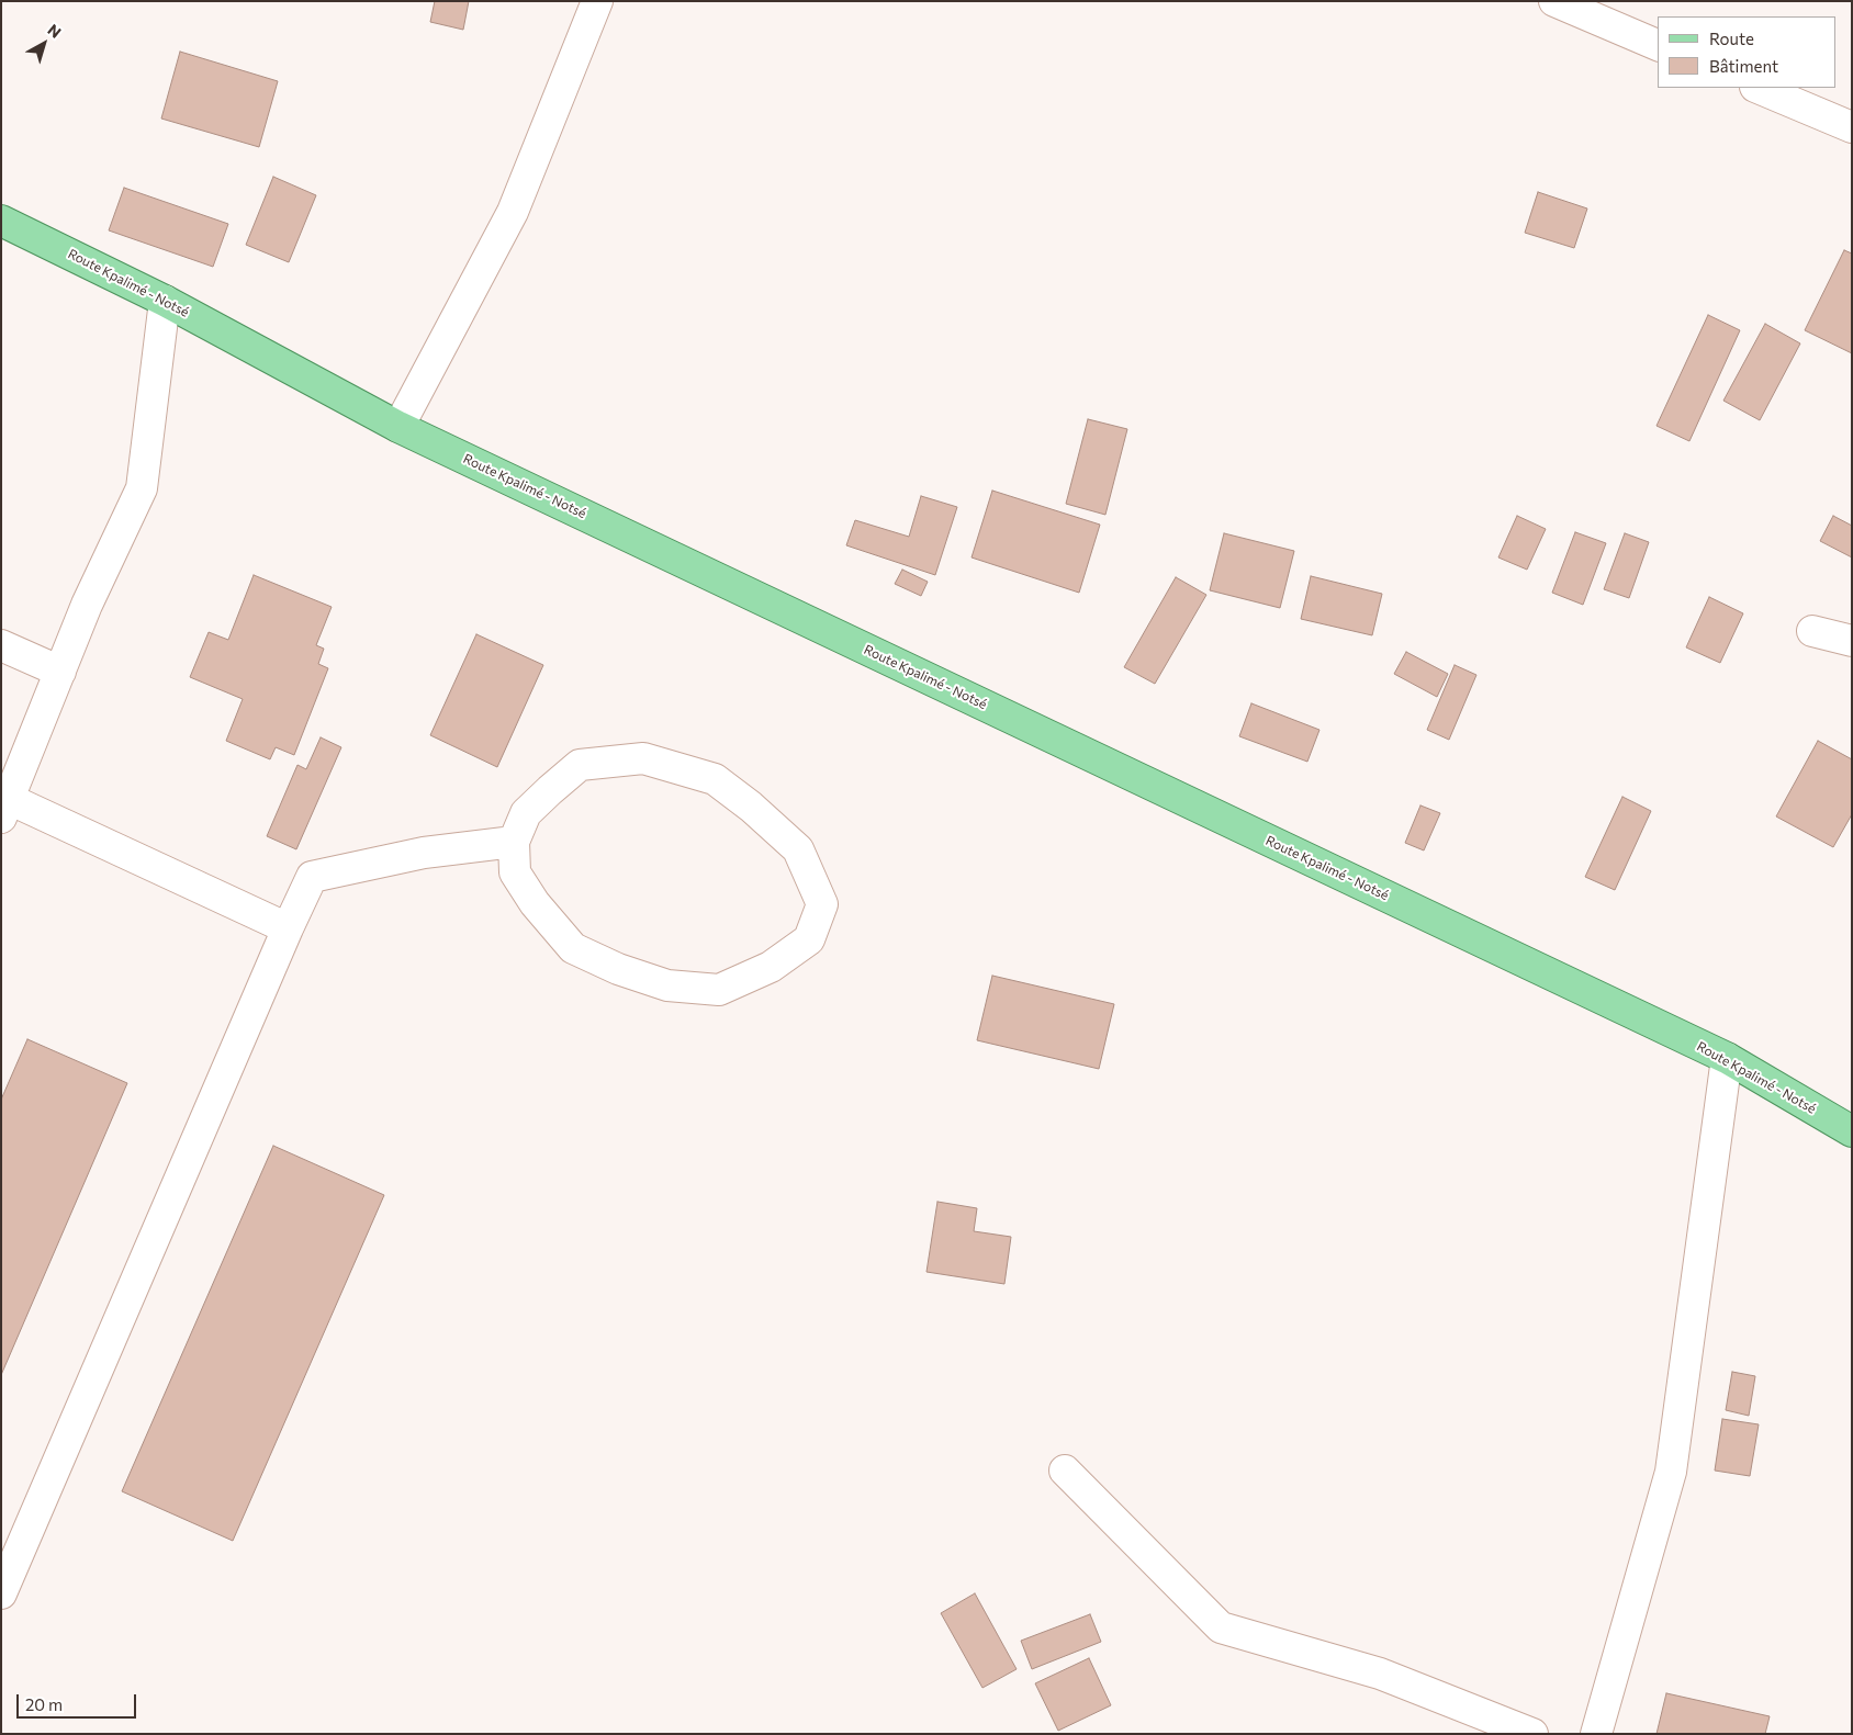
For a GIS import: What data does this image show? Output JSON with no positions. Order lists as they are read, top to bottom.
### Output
{
  "streets": {
    "main road": ["Route Kpalimé - Notsé"]
  },
  "legend": ["Route", "Bâtiment"],
  "scale_bar": "20 m",
  "north": "top right"
}
